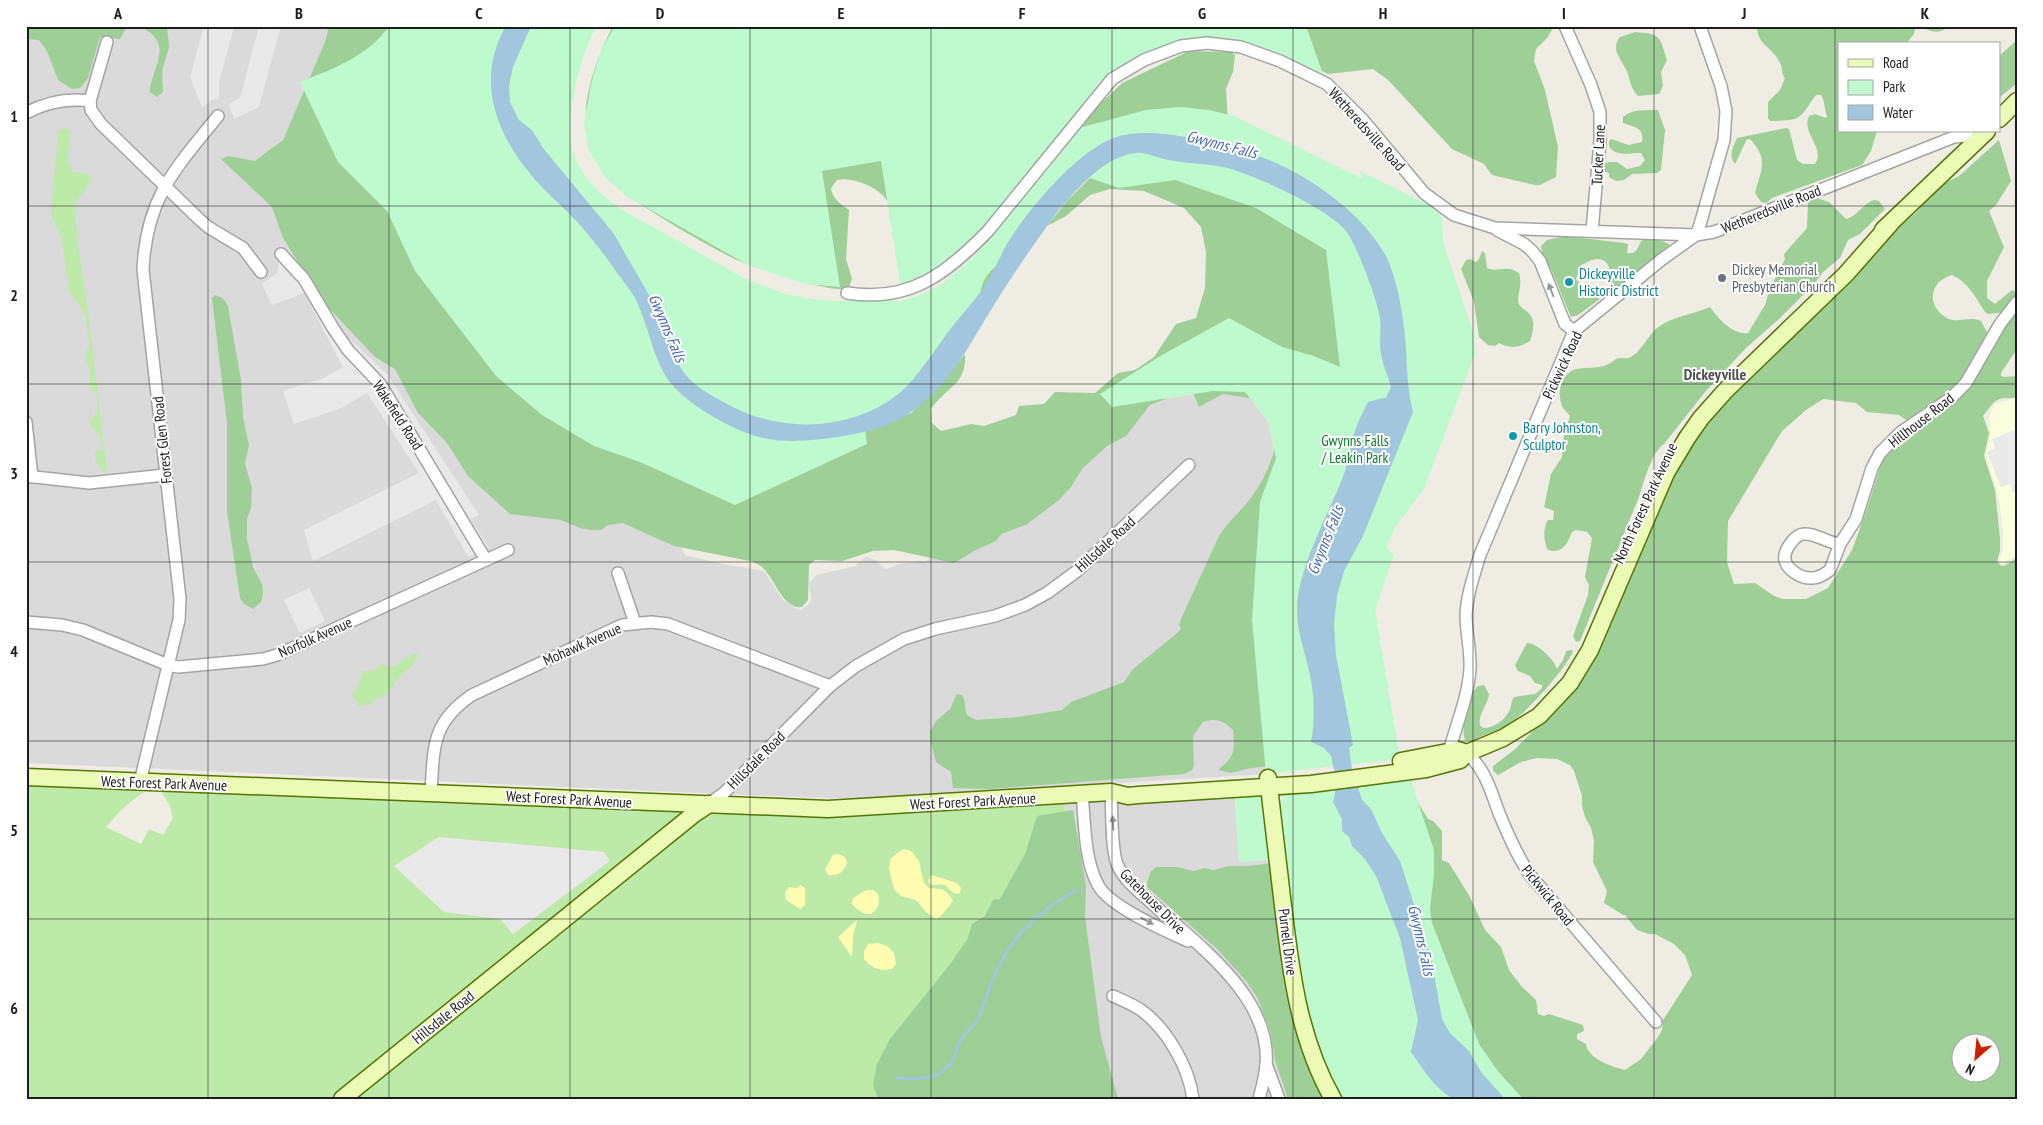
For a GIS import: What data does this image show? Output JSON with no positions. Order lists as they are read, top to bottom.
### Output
{
  "streets": {
    "main road": [
      "North Forest Park Avenue",
      "Hillsdale Road",
      "West Forest Park Avenue",
      "Purnell Drive"
    ],
    "street": [
      "Wetheredsville Road",
      "Tucker Lane",
      "Pickwick Road",
      "Wakefield Road",
      "Hillhouse Road",
      "Forest Glen Road",
      "Norfolk Avenue",
      "Mohawk Avenue",
      "Gatehouse Drive"
    ]
  },
  "crossings": [
    ["Wetheredsville Road", "Tucker Lane"],
    ["Wetheredsville Road", "Pickwick Road"],
    ["Wetheredsville Road", "North Forest Park Avenue"],
    ["Pickwick Road", "North Forest Park Avenue"],
    ["Wakefield Road", "Norfolk Avenue"],
    ["Forest Glen Road", "Norfolk Avenue"],
    ["Forest Glen Road", "West Forest Park Avenue"],
    ["North Forest Park Avenue", "West Forest Park Avenue"],
    ["Hillsdale Road", "Mohawk Avenue"],
    ["Hillsdale Road", "West Forest Park Avenue"],
    ["Mohawk Avenue", "West Forest Park Avenue"],
    ["West Forest Park Avenue", "Gatehouse Drive"],
    ["West Forest Park Avenue", "Purnell Drive"]
  ],
  "districts": ["Dickeyville"],
  "water": ["Gwynns Falls"],
  "parks": ["Gwynns Falls / Leakin Park"],
  "places": ["Dickey Memorial Presbyterian Church", "Dickeyville Historic District", "Barry Johnston, Sculptor"],
  "legend": ["Road", "Park", "Water"],
  "north": "bottom left",
  "grid": {
    "columns": [
      "A",
      "B",
      "C",
      "D",
      "E",
      "F",
      "G",
      "H",
      "I",
      "J",
      "K"
    ],
    "rows": [
      "1",
      "2",
      "3",
      "4",
      "5",
      "6"
    ]
  }
}
